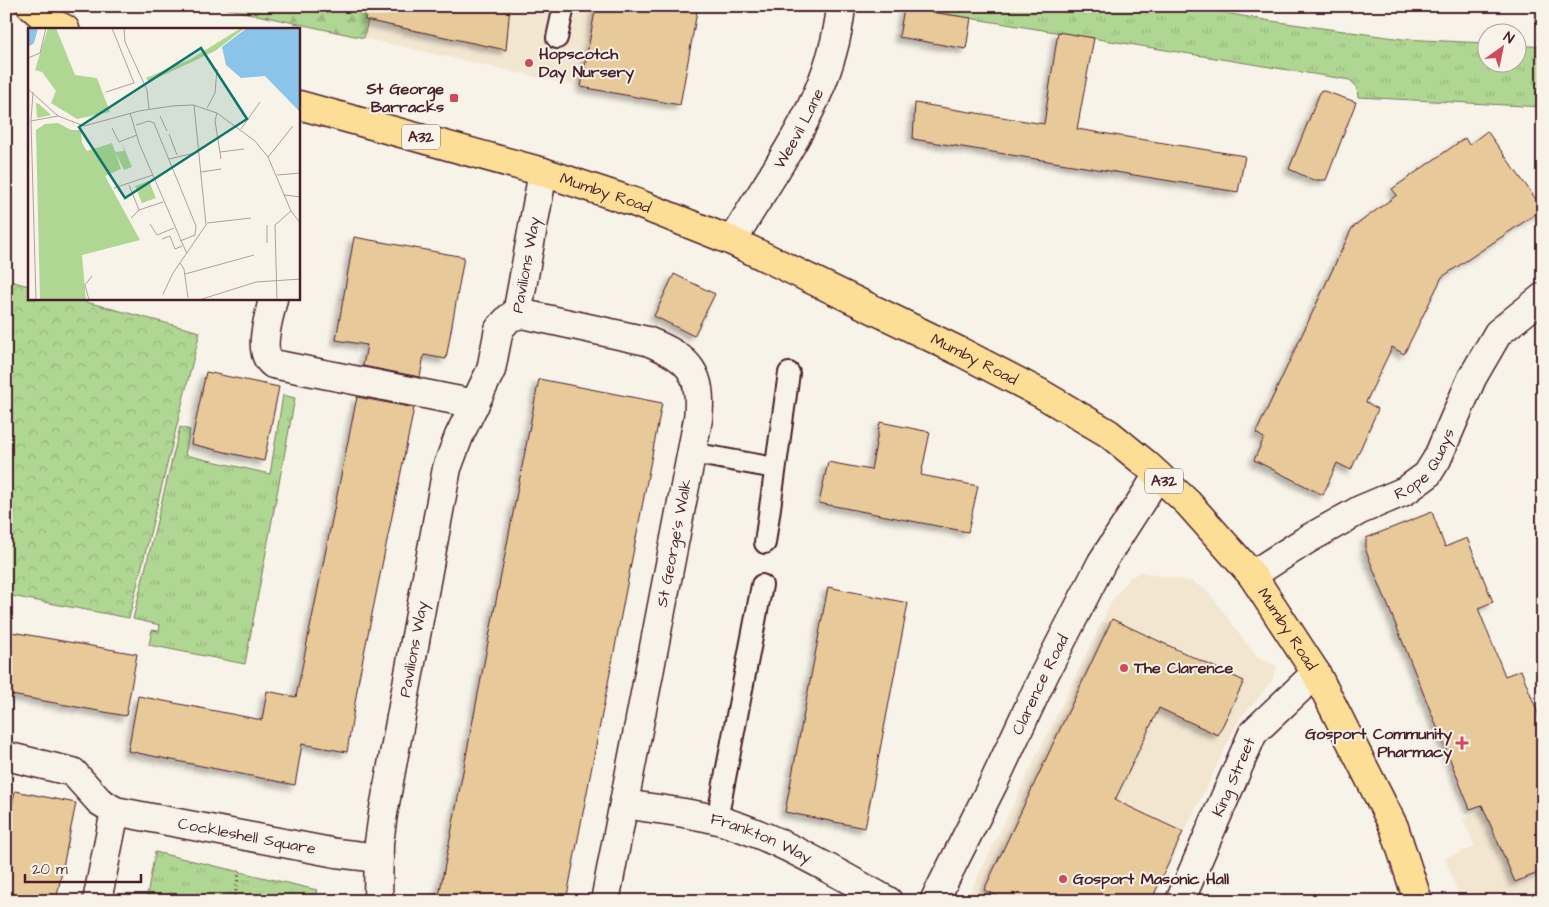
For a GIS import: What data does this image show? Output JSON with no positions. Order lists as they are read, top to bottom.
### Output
{
  "streets": {
    "main road": ["A32", "Mumby Road"],
    "street": [
      "Weevil Lane",
      "Pavilions Way",
      "Rope Quays",
      "St George's Walk",
      "Clarence Road",
      "King Street",
      "Cockleshell Square",
      "Frankton Way"
    ]
  },
  "crossings": [
    ["Weevil Lane", "Mumby Road"],
    ["Mumby Road", "Pavilions Way"],
    ["Mumby Road", "Rope Quays"],
    ["Mumby Road", "Clarence Road"],
    ["Mumby Road", "King Street"],
    ["Pavilions Way", "St George's Walk"],
    ["Pavilions Way", "Cockleshell Square"],
    ["St George's Walk", "Frankton Way"]
  ],
  "places": {
    "other": ["Hopscotch Day Nursery", "The Clarence", "Gosport Masonic Hall"],
    "transit": ["St George Barracks"],
    "health": ["Gosport Community Pharmacy"]
  },
  "scale_bar": "20 m",
  "north": "top right"
}
